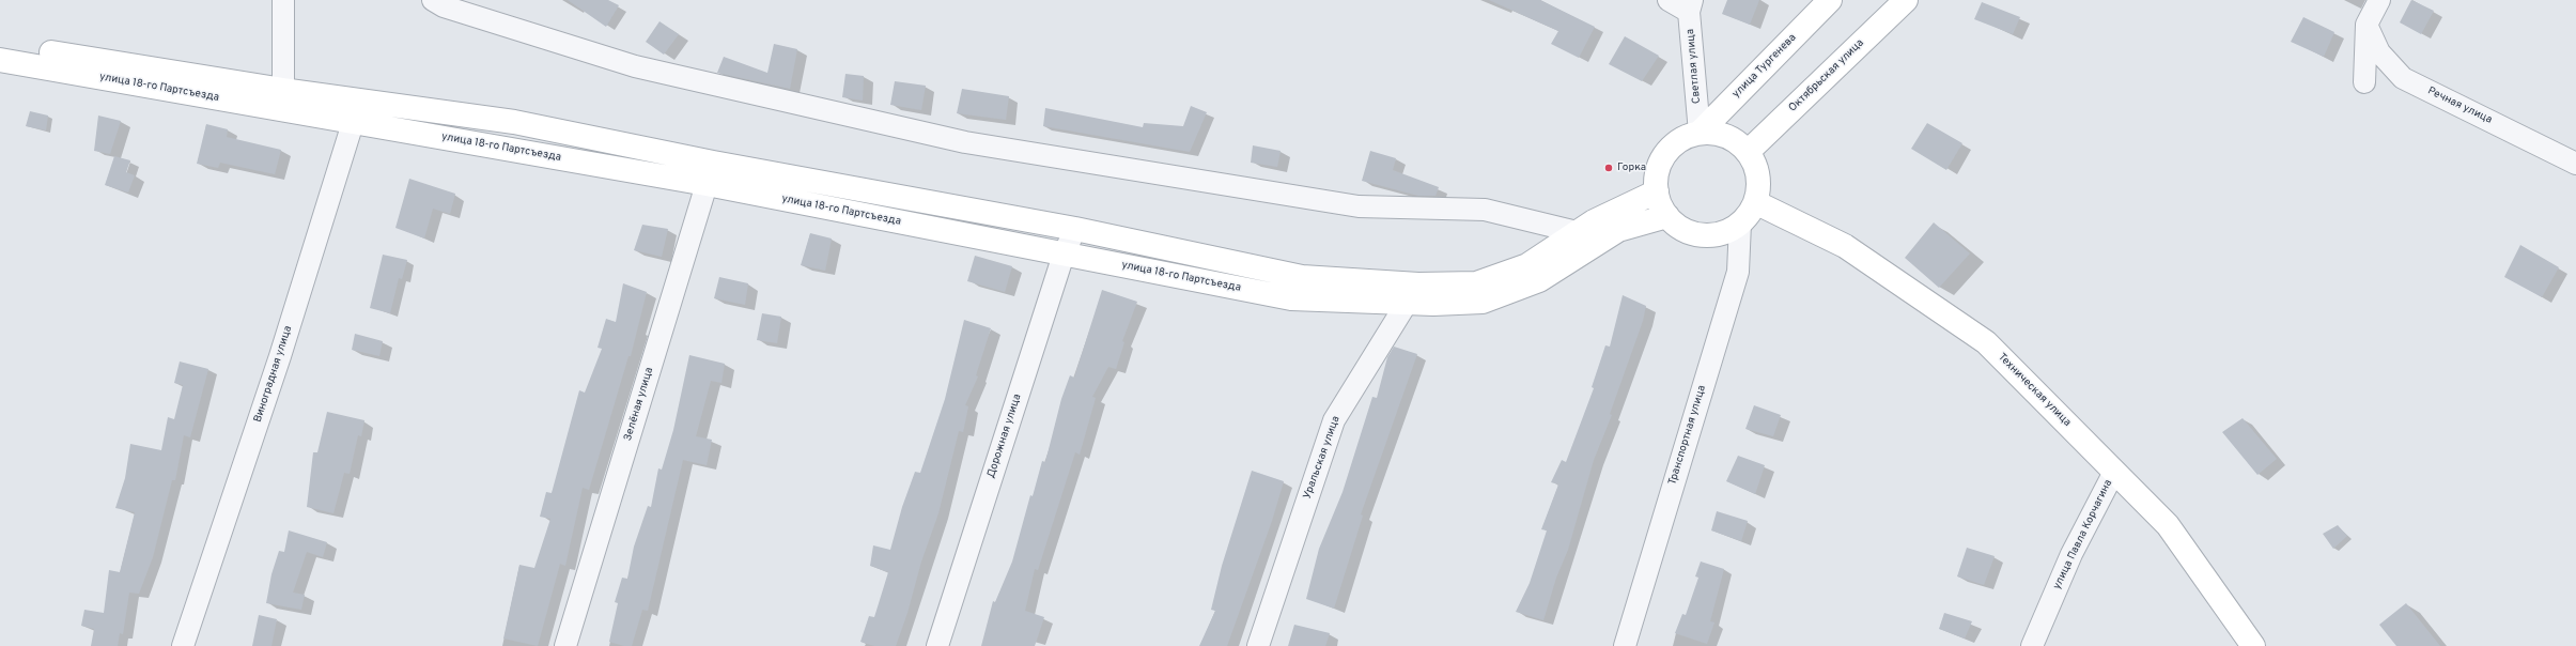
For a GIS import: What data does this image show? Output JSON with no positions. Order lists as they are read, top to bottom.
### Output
{
  "streets": {
    "main road": [
      "улица Тургенева",
      "Октябрьская улица",
      "улица 18-го Партсъезда",
      "Техническая улица"
    ],
    "street": [
      "Светлая улица",
      "Речная улица",
      "Виноградная улица",
      "Зелёная улица",
      "Транспортная улица",
      "Дорожная улица",
      "Уральская улица",
      "улица Павла Корчагина"
    ]
  },
  "crossings": [
    ["Светлая улица", "улица Тургенева"],
    ["Светлая улица", "Октябрьская улица"],
    ["Светлая улица", "улица 18-го Партсъезда"],
    ["Светлая улица", "Техническая улица"],
    ["Светлая улица", "Транспортная улица"],
    ["улица Тургенева", "Октябрьская улица"],
    ["улица Тургенева", "улица 18-го Партсъезда"],
    ["улица Тургенева", "Техническая улица"],
    ["улица Тургенева", "Транспортная улица"],
    ["Октябрьская улица", "улица 18-го Партсъезда"],
    ["Октябрьская улица", "Техническая улица"],
    ["Октябрьская улица", "Транспортная улица"],
    ["улица 18-го Партсъезда", "Виноградная улица"],
    ["улица 18-го Партсъезда", "Техническая улица"],
    ["улица 18-го Партсъезда", "Зелёная улица"],
    ["улица 18-го Партсъезда", "Транспортная улица"],
    ["улица 18-го Партсъезда", "Дорожная улица"],
    ["улица 18-го Партсъезда", "Уральская улица"],
    ["Техническая улица", "Транспортная улица"],
    ["Техническая улица", "улица Павла Корчагина"]
  ],
  "places": ["Горка"]
}
